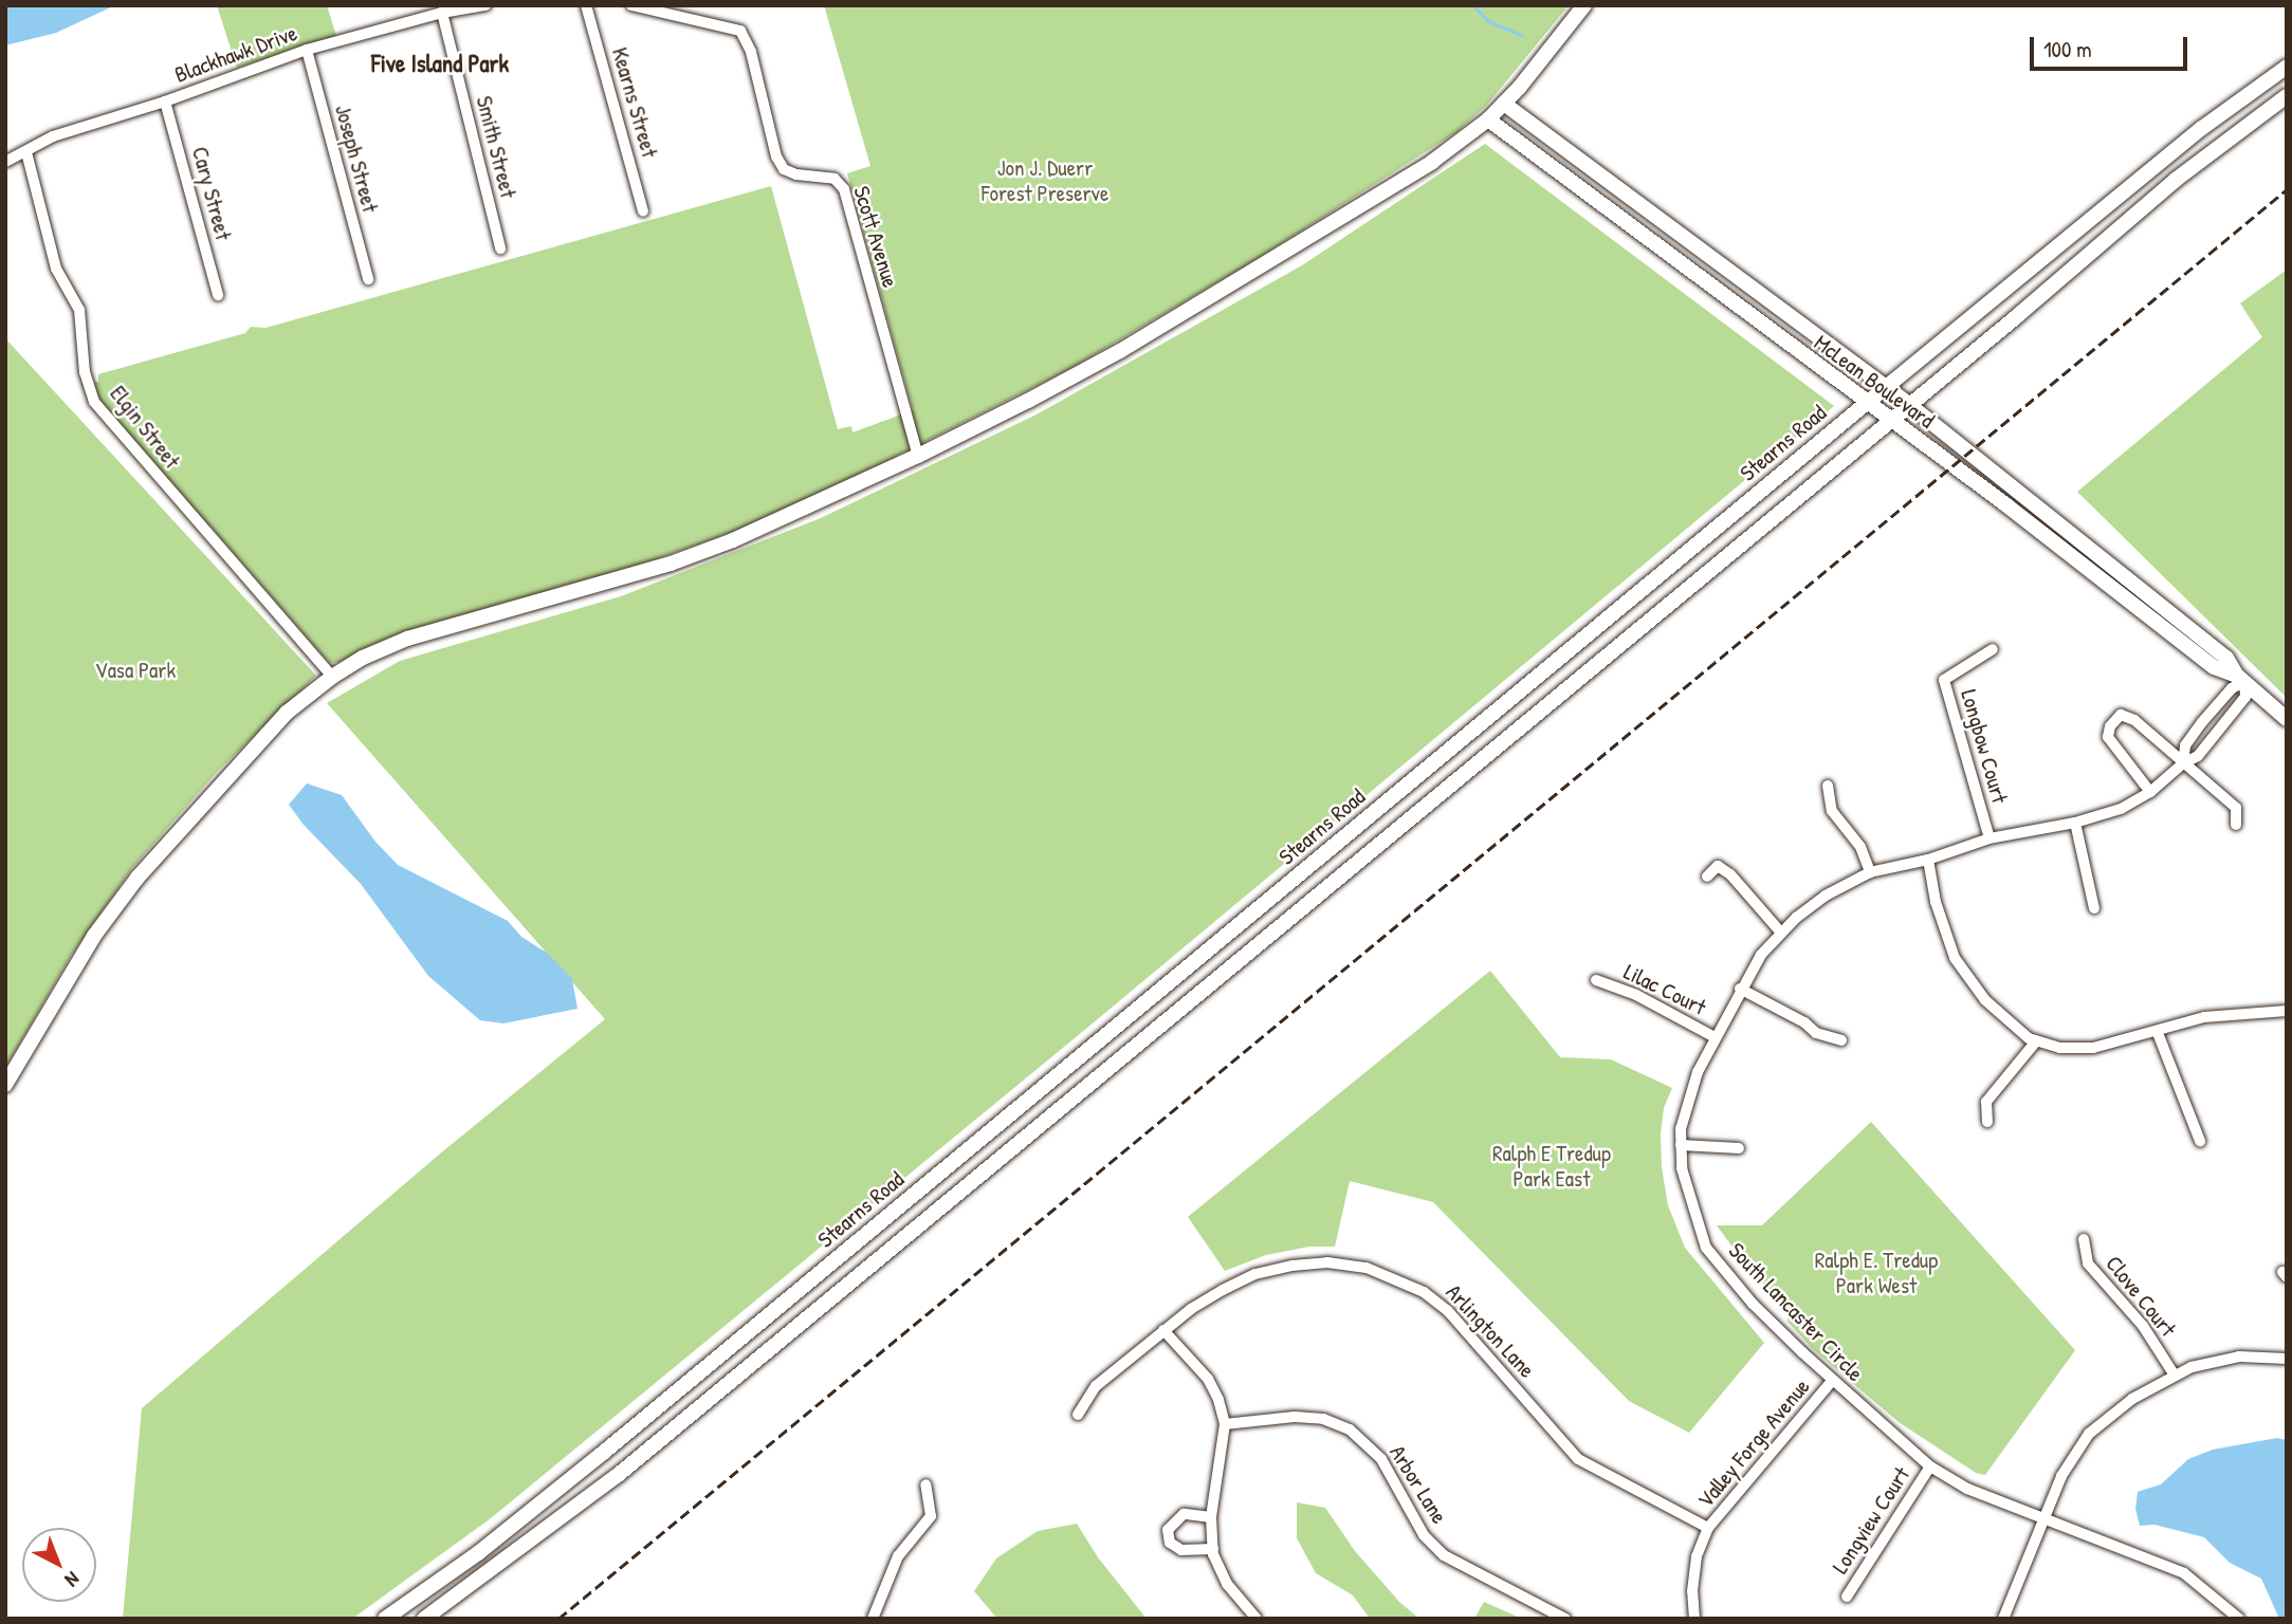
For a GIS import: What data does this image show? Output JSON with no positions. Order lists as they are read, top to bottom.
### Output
{
  "streets": {
    "main road": ["McLean Boulevard", "Stearns Road"],
    "street": [
      "Blackhawk Drive",
      "Kearns Street",
      "Smith Street",
      "Joseph Street",
      "Cary Street",
      "Scott Avenue",
      "Elgin Street",
      "Longbow Court",
      "Lilac Court",
      "Clove Court",
      "South Lancaster Circle",
      "Arlington Lane",
      "Valley Forge Avenue",
      "Arbor Lane",
      "Longview Court"
    ]
  },
  "crossings": [
    ["Blackhawk Drive", "Smith Street"],
    ["Blackhawk Drive", "Joseph Street"],
    ["Blackhawk Drive", "Cary Street"],
    ["Blackhawk Drive", "Elgin Street"],
    ["McLean Boulevard", "Stearns Road"],
    ["McLean Boulevard", "South Lancaster Circle"],
    ["Longbow Court", "South Lancaster Circle"],
    ["Lilac Court", "South Lancaster Circle"],
    ["South Lancaster Circle", "Valley Forge Avenue"],
    ["South Lancaster Circle", "Longview Court"],
    ["Arlington Lane", "Valley Forge Avenue"]
  ],
  "districts": ["Five Island Park"],
  "parks": [
    "Jon J. Duerr Forest Preserve",
    "Vasa Park",
    "Ralph E Tredup Park East",
    "Ralph E. Tredup Park West"
  ],
  "scale_bar": "100 m",
  "north": "bottom right"
}
